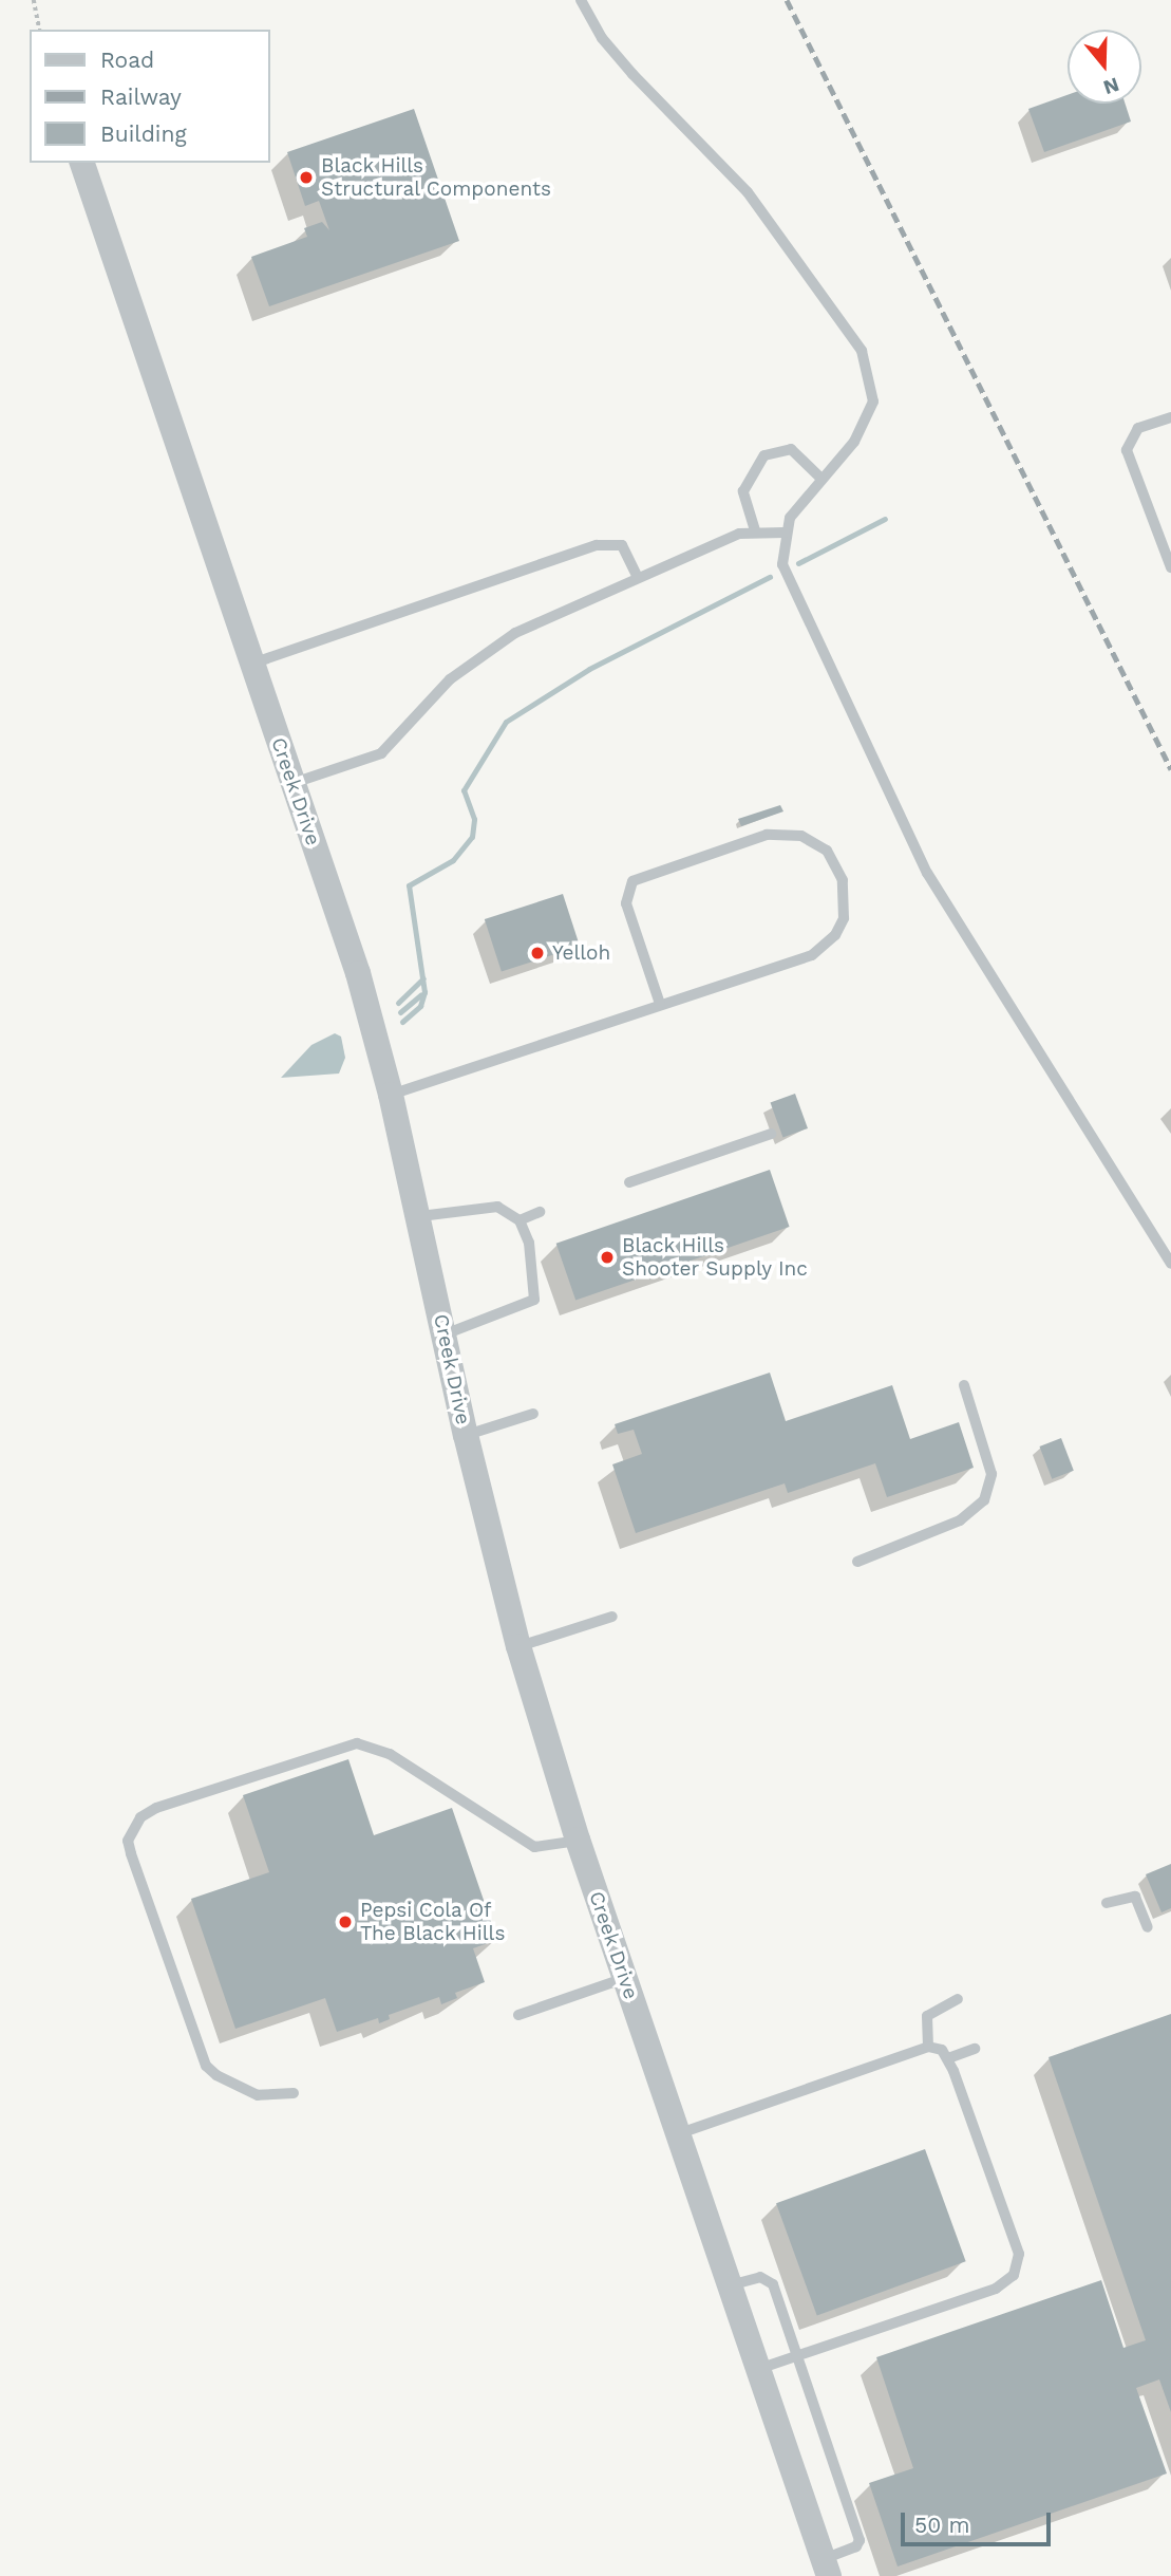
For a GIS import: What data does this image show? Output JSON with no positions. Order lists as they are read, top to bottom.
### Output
{
  "streets": {
    "street": ["Creek Drive"]
  },
  "places": [
    "Black Hills Structural Components",
    "Yelloh",
    "Black Hills Shooter Supply Inc",
    "Pepsi Cola Of The Black Hills"
  ],
  "legend": ["Road", "Railway", "Building"],
  "scale_bar": "50 m",
  "north": "bottom"
}
